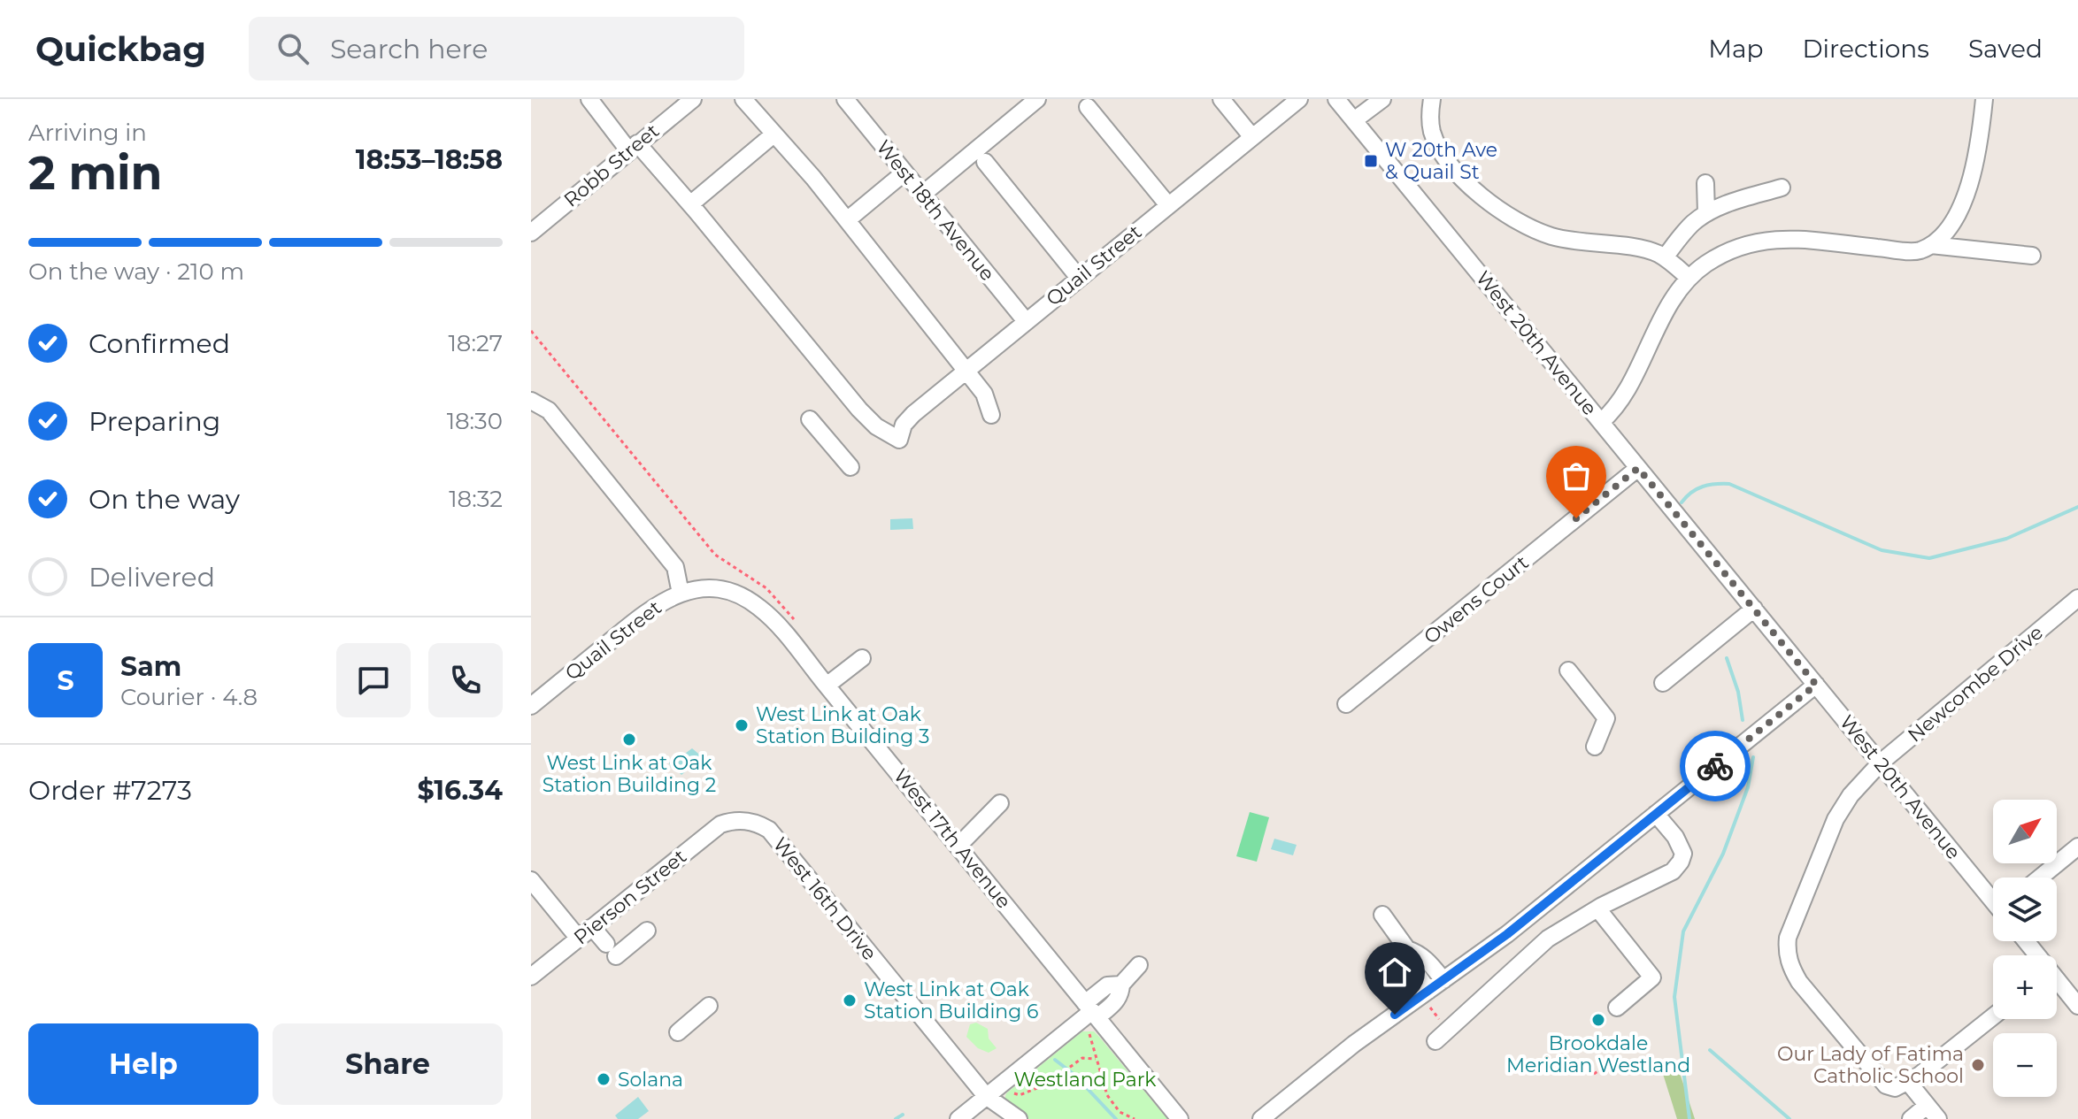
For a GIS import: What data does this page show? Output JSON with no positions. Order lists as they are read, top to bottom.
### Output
{
  "streets": {
    "street": [
      "Robb Street",
      "West 18th Avenue",
      "Quail Street",
      "West 20th Avenue",
      "Owens Court",
      "Newcombe Drive",
      "West 17th Avenue",
      "Pierson Street",
      "West 16th Drive"
    ]
  },
  "crossings": [
    ["West 18th Avenue", "Quail Street"],
    ["Quail Street", "West 17th Avenue"],
    ["West 20th Avenue", "Owens Court"],
    ["West 20th Avenue", "Newcombe Drive"],
    ["Pierson Street", "West 16th Drive"]
  ],
  "parks": ["Westland Park"],
  "places": {
    "transit": ["W 20th Ave & Quail St"],
    "other": [
      "West Link at Oak Station Building 3",
      "West Link at Oak Station Building 2",
      "West Link at Oak Station Building 6",
      "Brookdale Meridian Westland",
      "Our Lady of Fatima Catholic School",
      "Solana"
    ]
  },
  "north": "top right",
  "page": {
    "header": "Quickbag",
    "search": "Search here",
    "nav": ["Map", "Directions", "Saved"],
    "heading": ["2 min", "Arriving in", "18:53–18:58"],
    "panel": [
      "Sam",
      "Courier · 4.8",
      "Order #7273",
      "$16.34"
    ],
    "bar": "On the way · 210 m",
    "list": [
      ["Confirmed", "18:27"],
      ["Preparing", "18:30"],
      ["On the way", "18:32"],
      "Delivered"
    ],
    "round": "S",
    "map_buttons": ["+", "−"],
    "buttons": ["Help", "Share"]
  }
}
